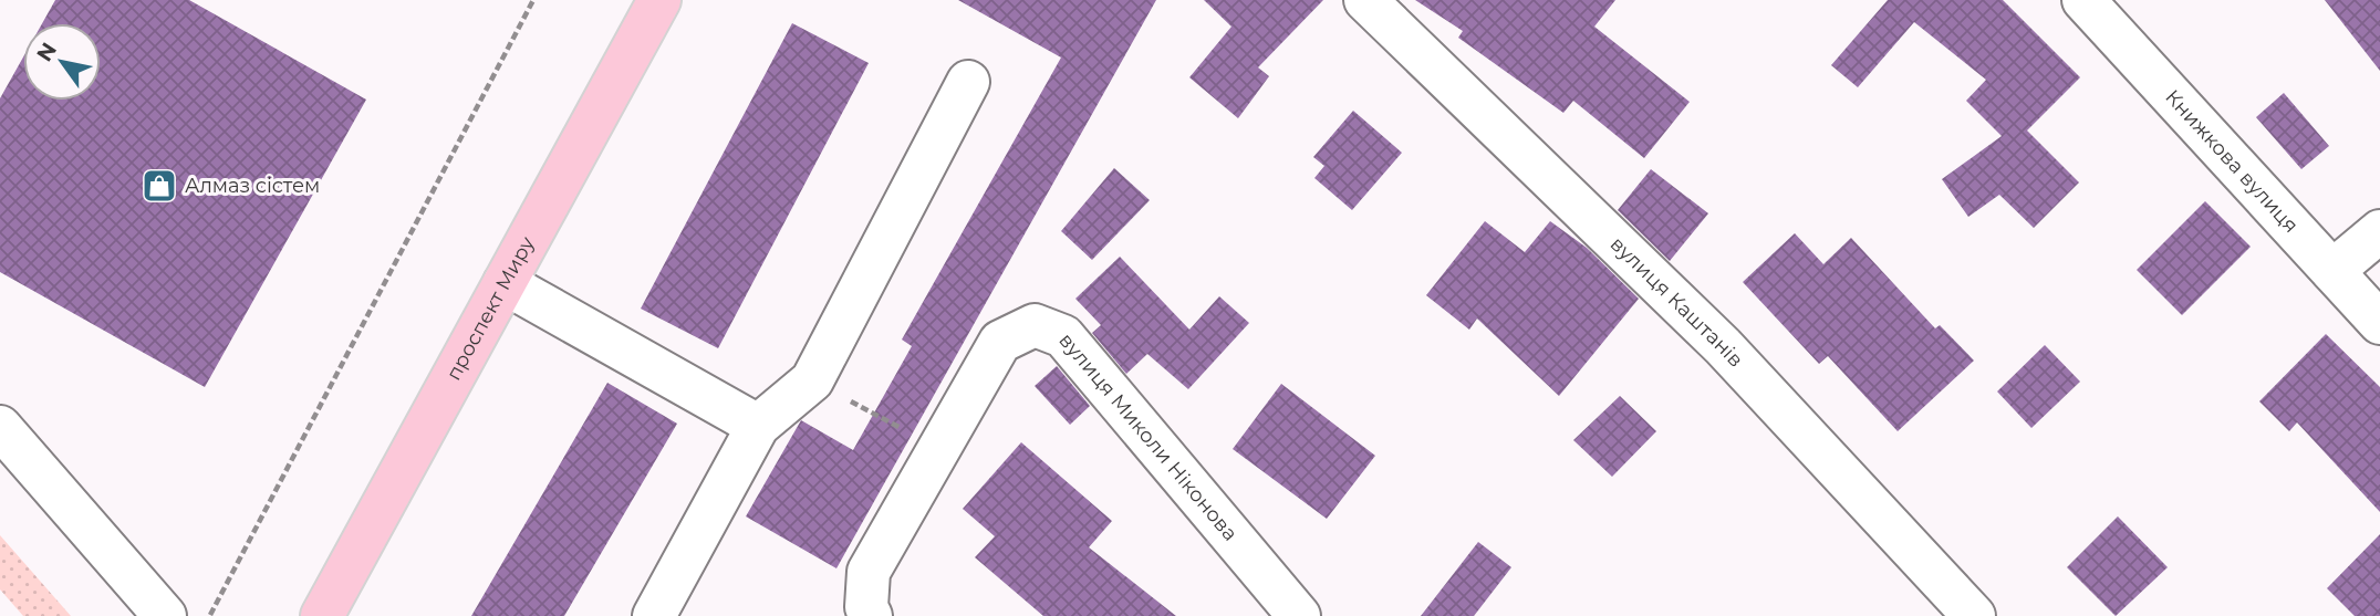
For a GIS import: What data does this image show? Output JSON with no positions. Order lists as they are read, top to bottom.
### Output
{
  "streets": {
    "main road": ["проспект Миру"],
    "street": ["Книжкова вулиця", "вулиця Каштанів", "вулиця Миколи Ніконова"]
  },
  "places": {
    "shop": ["Алмаз сістем"]
  },
  "north": "top left"
}
